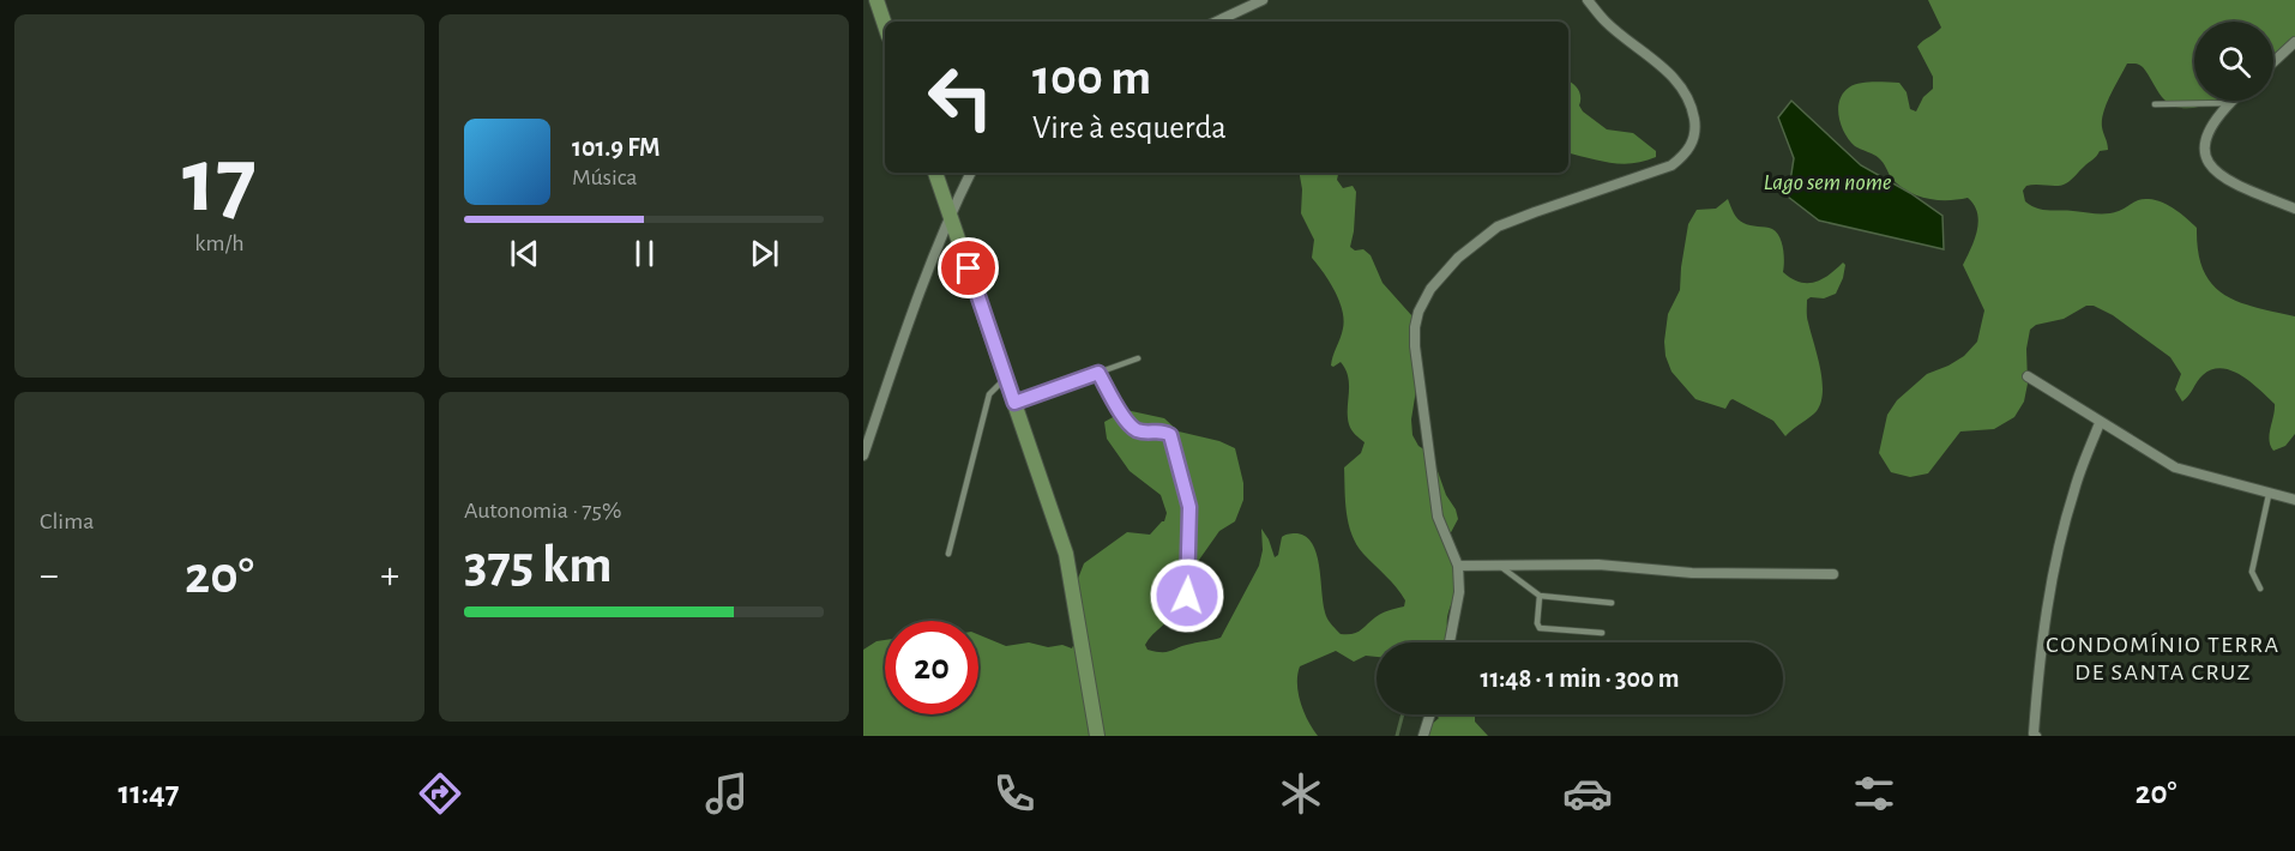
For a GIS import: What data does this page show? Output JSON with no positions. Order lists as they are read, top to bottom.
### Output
{
  "districts": ["CONDOMÍNIO TERRA DE SANTA CRUZ"],
  "water": ["Lago sem nome"],
  "page": {
    "tile": [
      ["17", "km/h"],
      "Clima",
      ["Autonomia · 75%", "375 km"]
    ],
    "turn": ["100 m", "Vire à esquerda"],
    "song": ["101.9 FM", "Música"],
    "heat": ["−", "20°", "+"],
    "limit": "20",
    "trip": "11:48 · 1 min · 300 m",
    "tabs": ["11:47", "20°"]
  }
}
